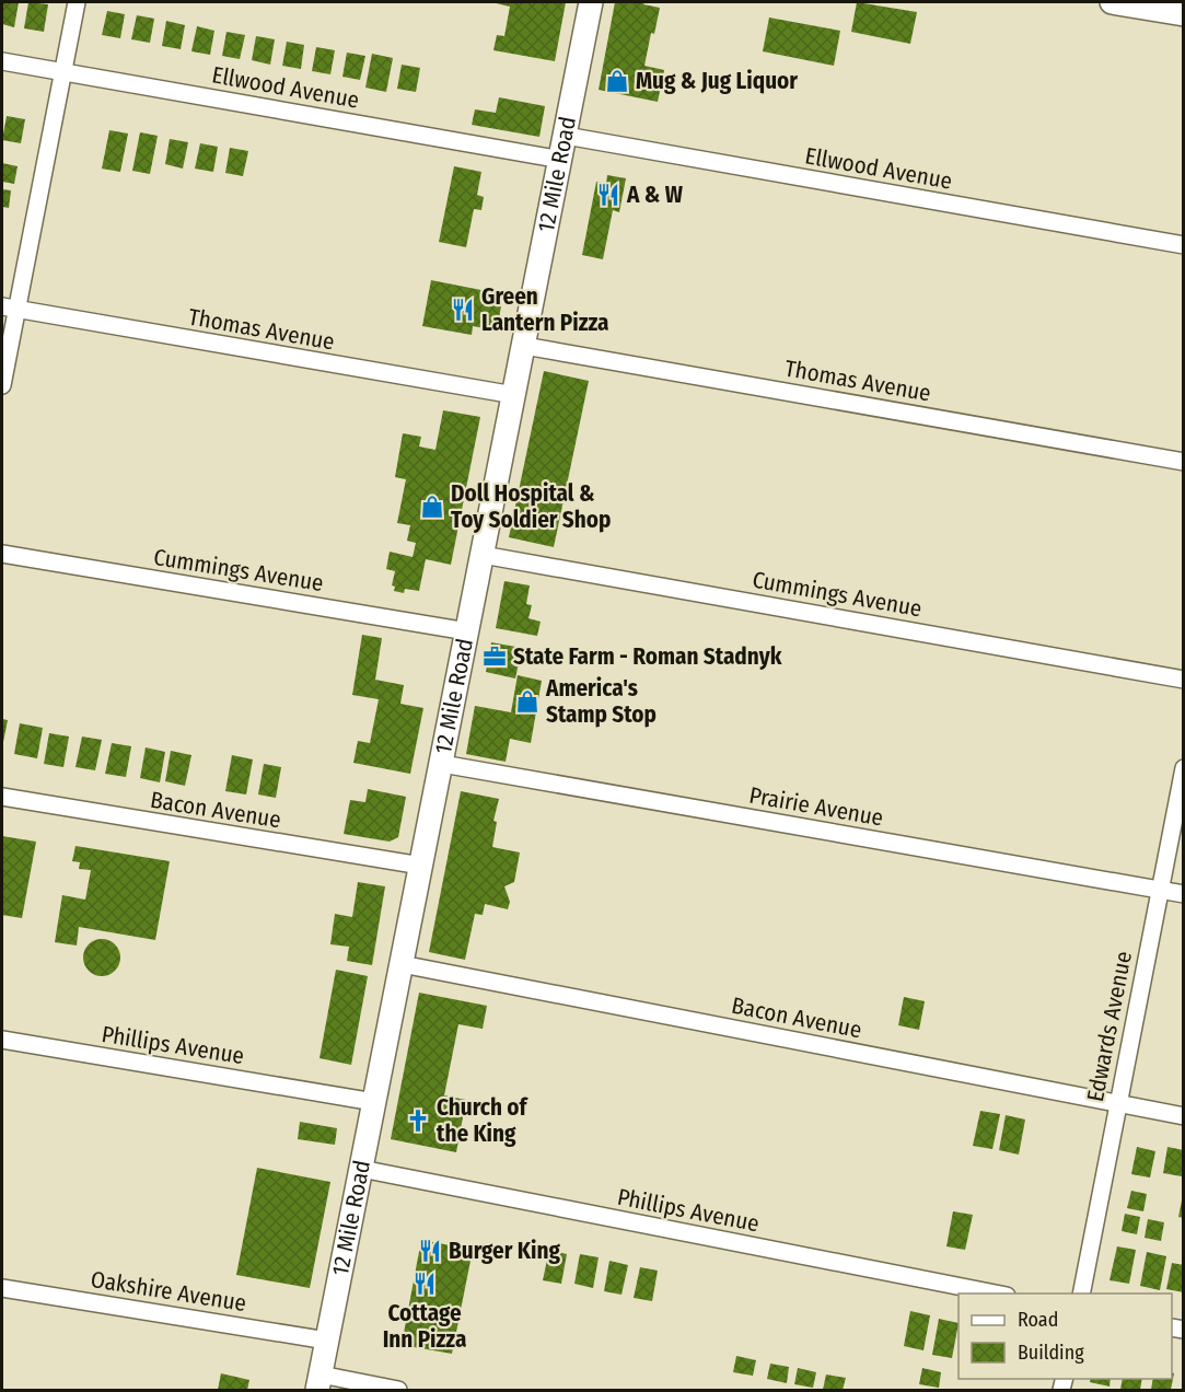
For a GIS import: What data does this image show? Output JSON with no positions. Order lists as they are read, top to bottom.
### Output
{
  "streets": {
    "main road": ["12 Mile Road"],
    "street": [
      "Ellwood Avenue",
      "Thomas Avenue",
      "Cummings Avenue",
      "Prairie Avenue",
      "Bacon Avenue",
      "Edwards Avenue",
      "Phillips Avenue",
      "Oakshire Avenue"
    ]
  },
  "crossings": [
    ["Ellwood Avenue", "12 Mile Road"],
    ["12 Mile Road", "Thomas Avenue"],
    ["12 Mile Road", "Cummings Avenue"],
    ["12 Mile Road", "Prairie Avenue"],
    ["12 Mile Road", "Bacon Avenue"],
    ["12 Mile Road", "Phillips Avenue"],
    ["12 Mile Road", "Oakshire Avenue"],
    ["Prairie Avenue", "Edwards Avenue"],
    ["Bacon Avenue", "Edwards Avenue"]
  ],
  "places": {
    "shop": ["Mug & Jug Liquor", "Doll Hospital & Toy Soldier Shop", "America's Stamp Stop"],
    "restaurant": [
      "A & W",
      "Green Lantern Pizza",
      "Burger King",
      "Cottage Inn Pizza"
    ],
    "office": ["State Farm - Roman Stadnyk"],
    "church": ["Church of the King"]
  },
  "legend": ["Road", "Building"]
}
